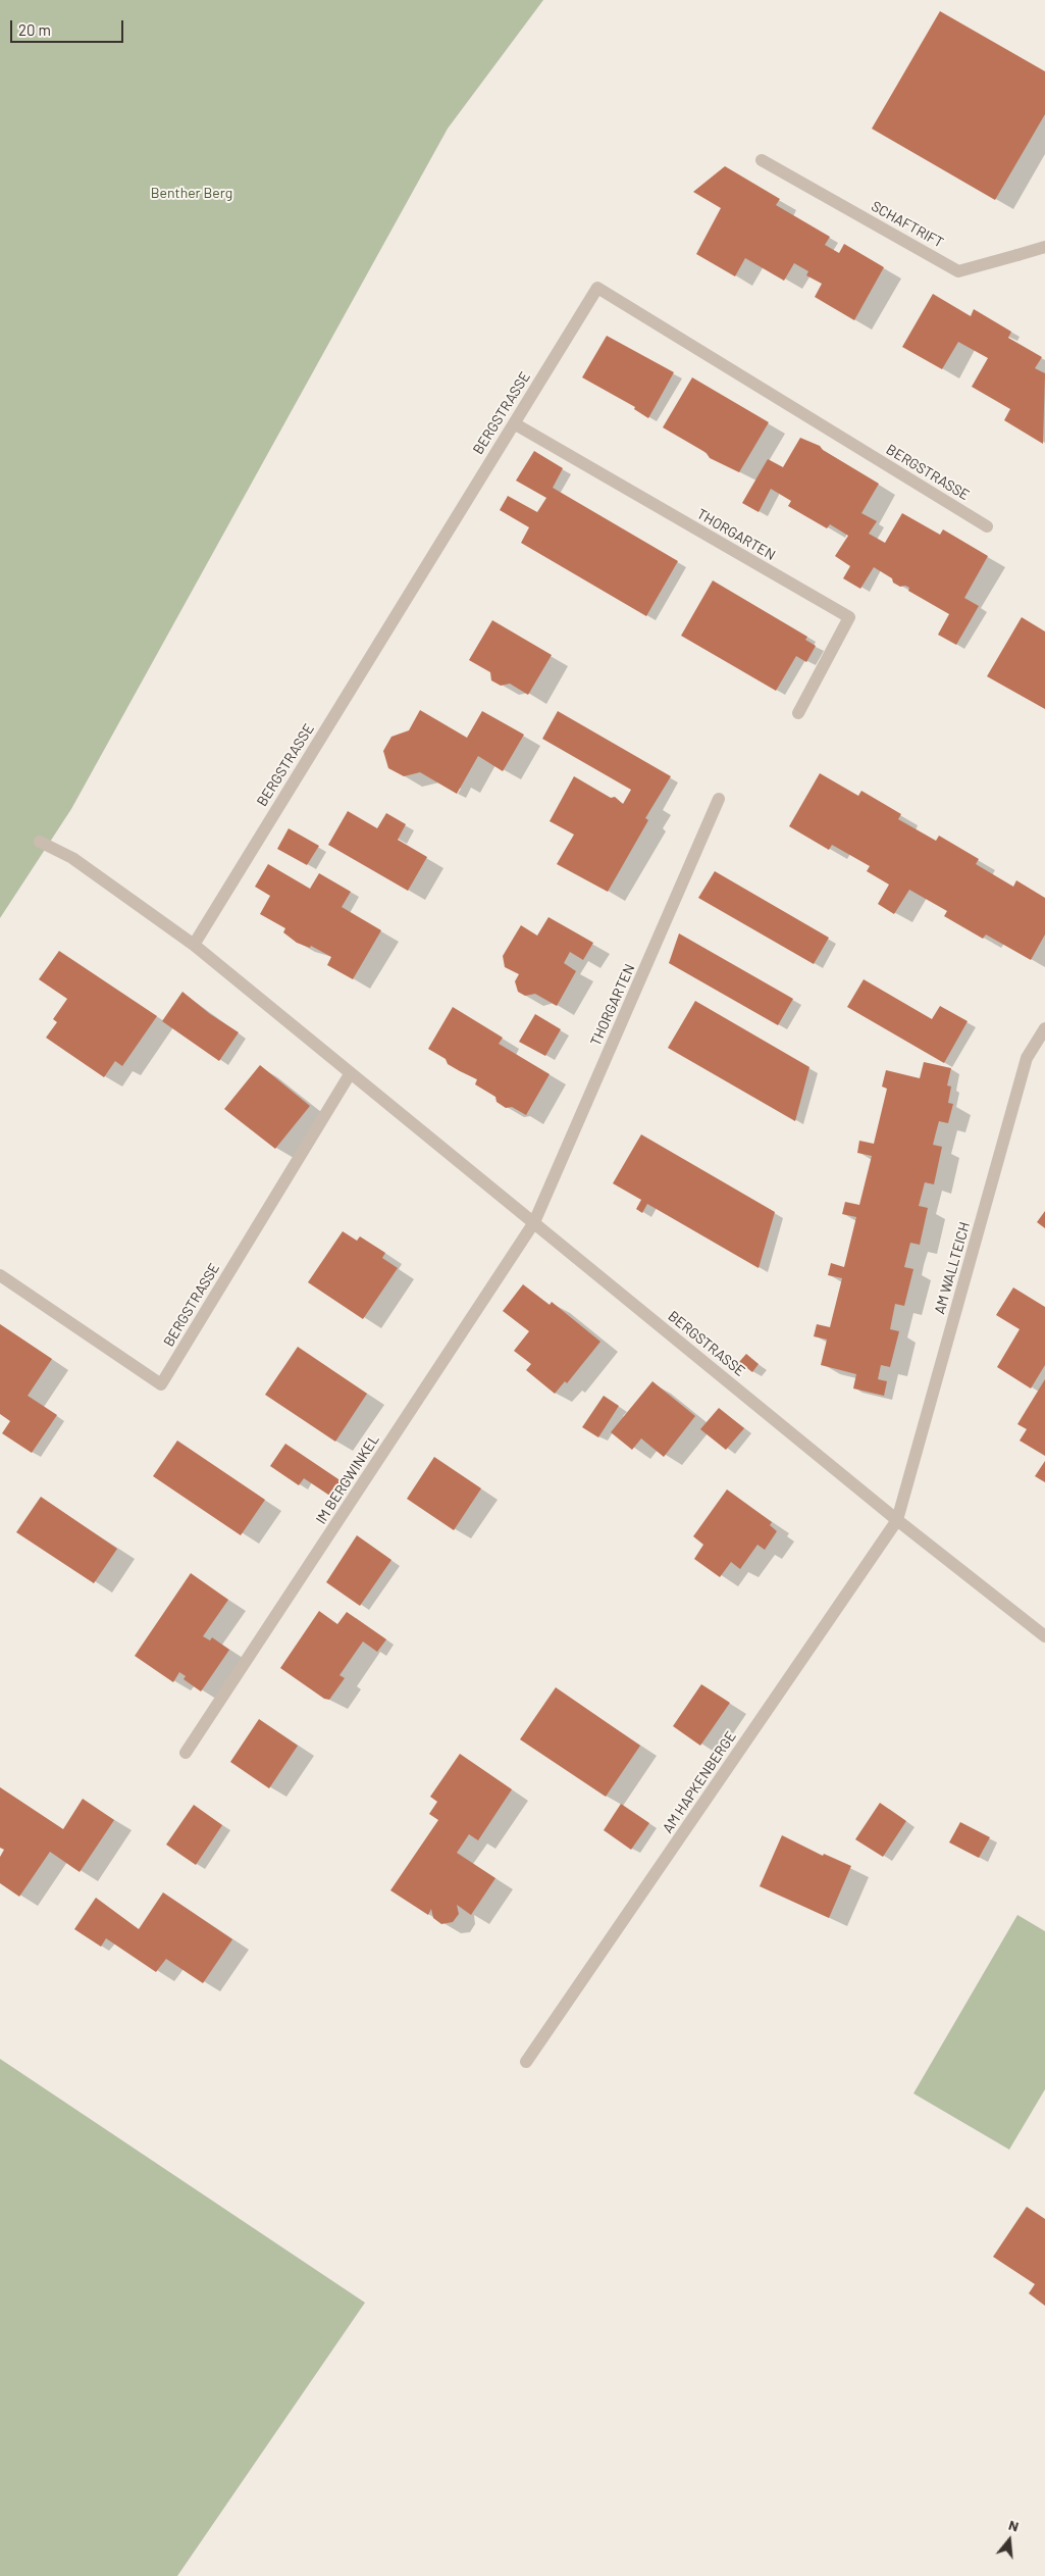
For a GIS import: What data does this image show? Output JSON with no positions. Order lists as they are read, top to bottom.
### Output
{
  "streets": {
    "street": [
      "SCHAFTRIFT",
      "BERGSTRASSE",
      "THORGARTEN",
      "AM WALLTEICH",
      "IM BERGWINKEL",
      "AM HAPKENBERGE"
    ]
  },
  "crossings": [
    ["BERGSTRASSE", "THORGARTEN"],
    ["BERGSTRASSE", "AM WALLTEICH"],
    ["BERGSTRASSE", "IM BERGWINKEL"],
    ["BERGSTRASSE", "AM HAPKENBERGE"],
    ["THORGARTEN", "IM BERGWINKEL"],
    ["AM WALLTEICH", "AM HAPKENBERGE"]
  ],
  "parks": ["Benther Berg"],
  "scale_bar": "20 m",
  "north": "top"
}
